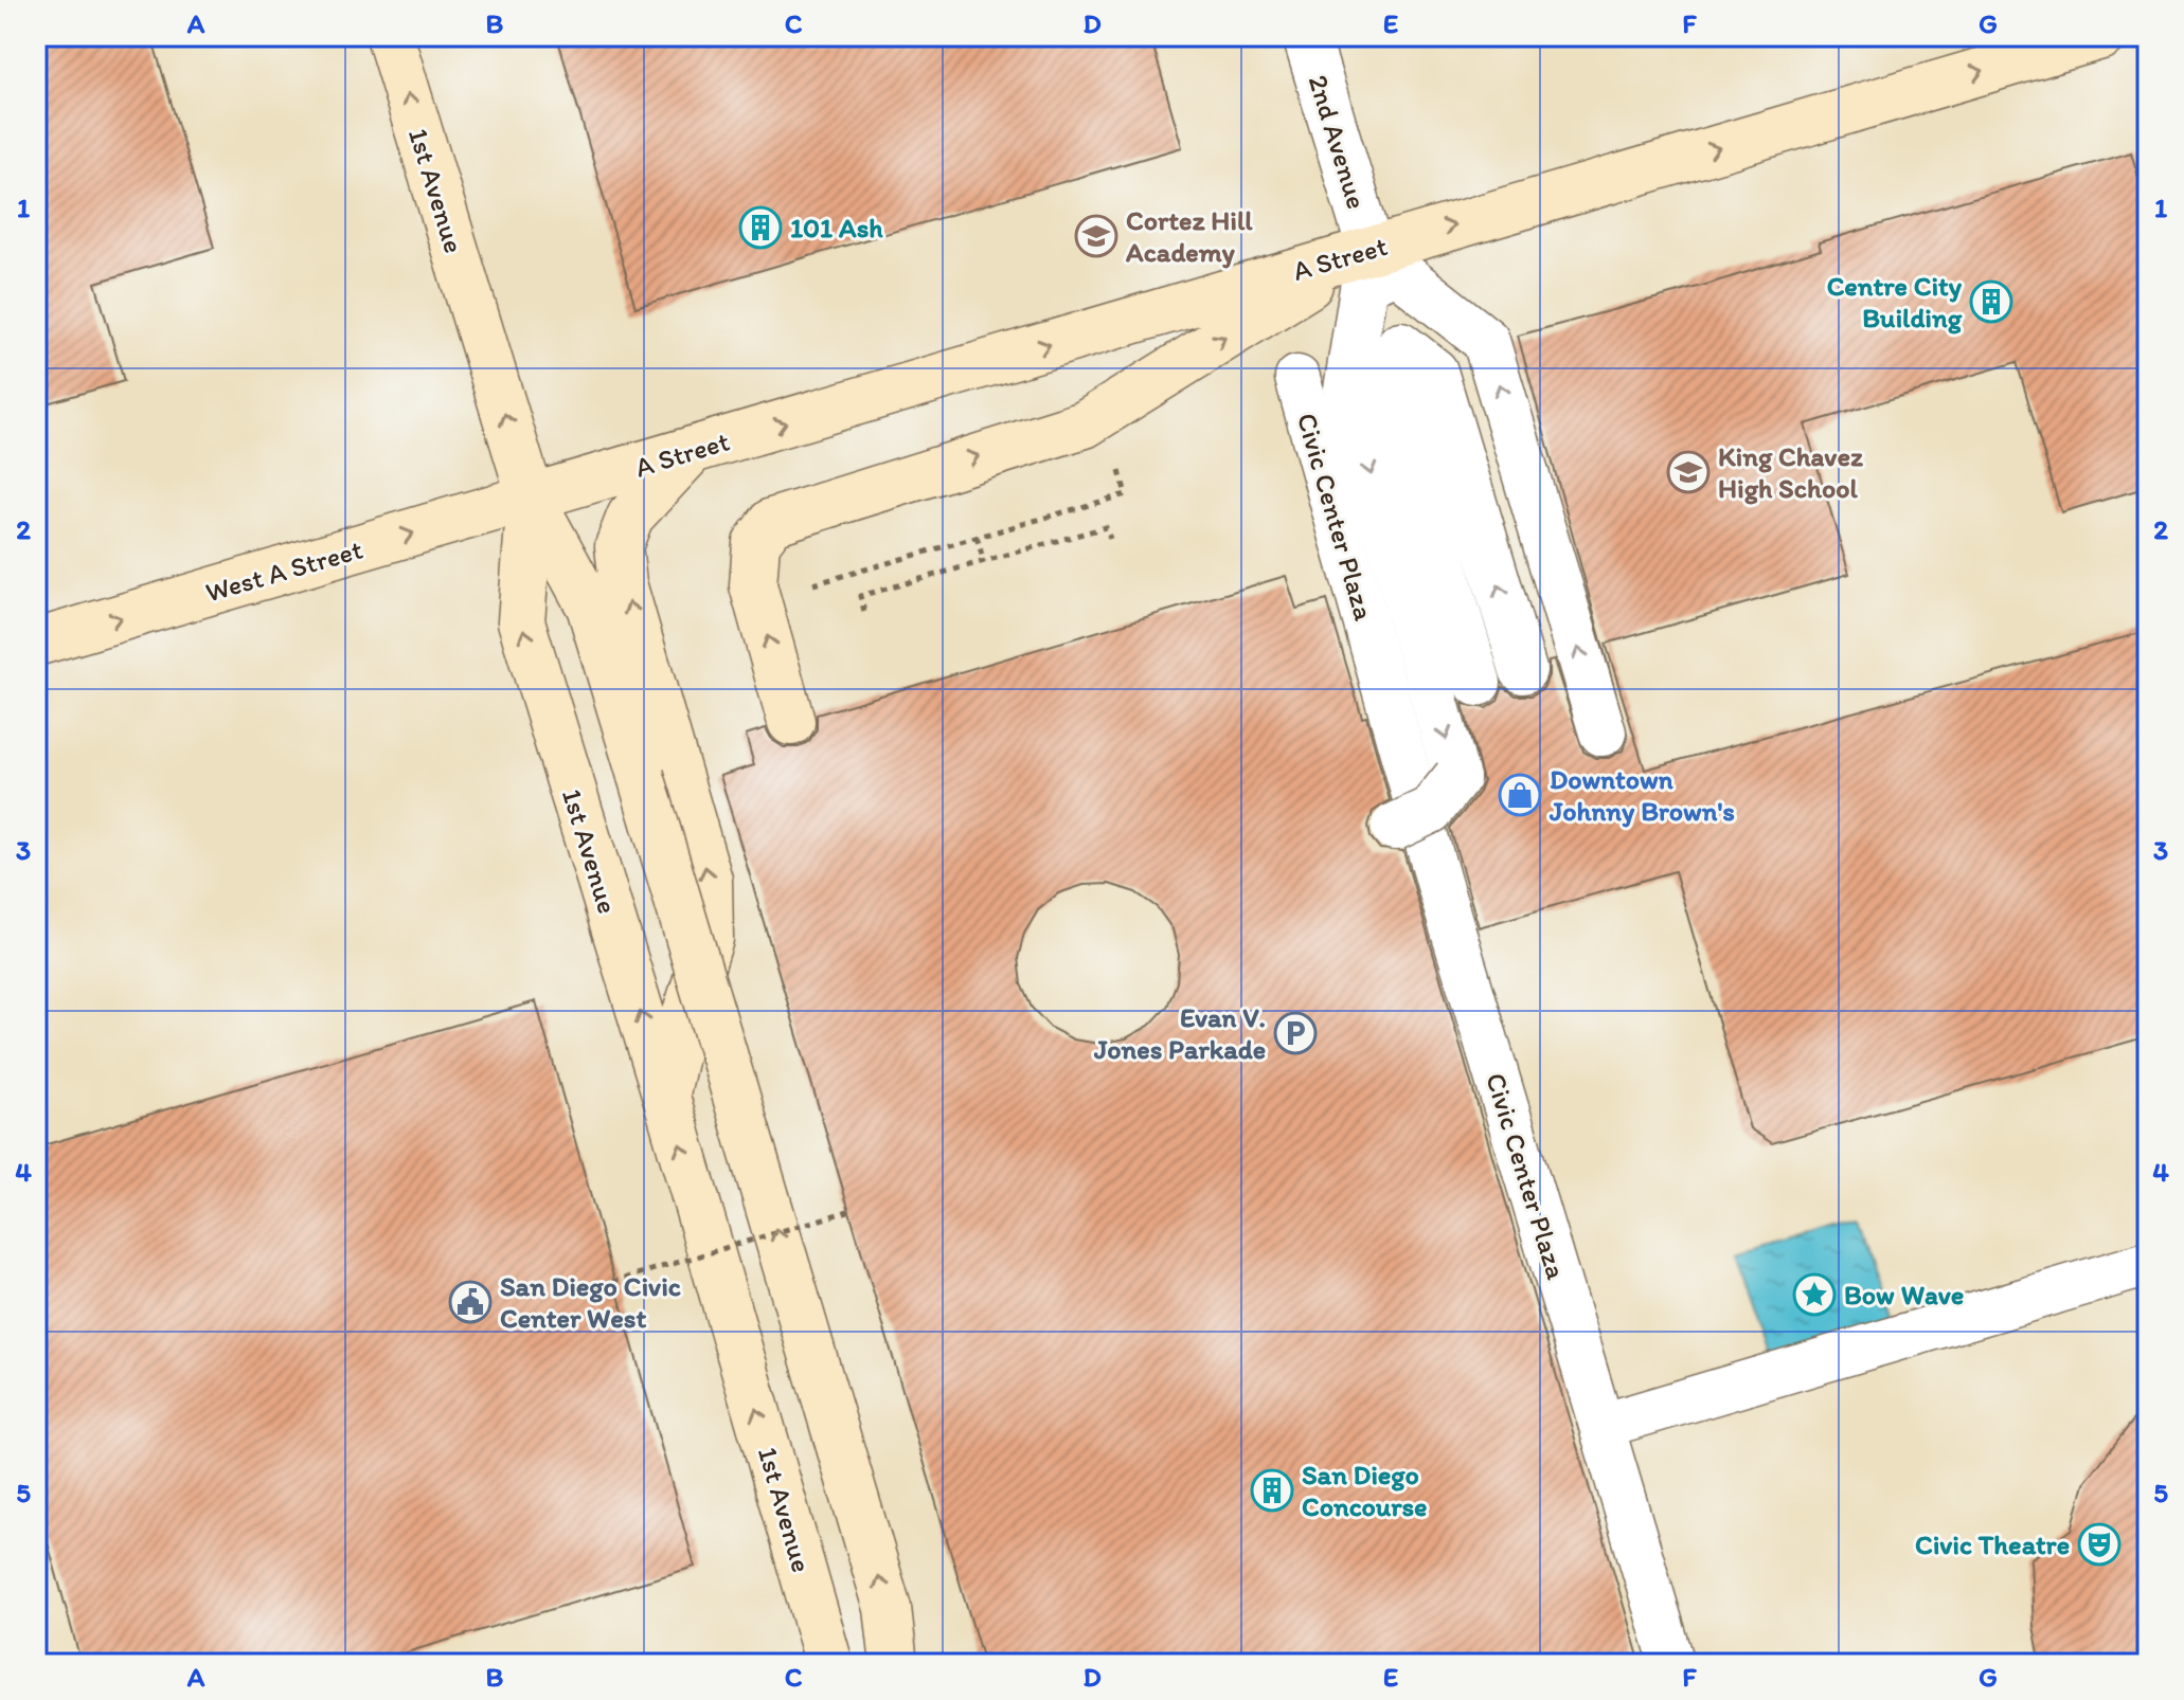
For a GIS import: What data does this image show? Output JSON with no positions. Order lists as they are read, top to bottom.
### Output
{
  "streets": {
    "main road": ["1st Avenue", "A Street", "West A Street"],
    "street": ["2nd Avenue", "Civic Center Plaza"]
  },
  "crossings": [
    ["2nd Avenue", "A Street"],
    ["1st Avenue", "A Street"],
    ["1st Avenue", "West A Street"],
    ["A Street", "West A Street"]
  ],
  "one_way": ["A Street", "West A Street"],
  "places": {
    "building": ["101 Ash", "Centre City Building", "San Diego Concourse"],
    "school or university": ["Cortez Hill Academy", "King Chavez High School"],
    "shop": ["Downtown Johnny Brown's"],
    "parking": ["Evan V. Jones Parkade"],
    "place": ["Bow Wave"],
    "public building": ["San Diego Civic Center West"],
    "theatre": ["Civic Theatre"]
  },
  "grid": {
    "columns": [
      "A",
      "B",
      "C",
      "D",
      "E",
      "F",
      "G"
    ],
    "rows": [
      "1",
      "2",
      "3",
      "4",
      "5"
    ]
  }
}
